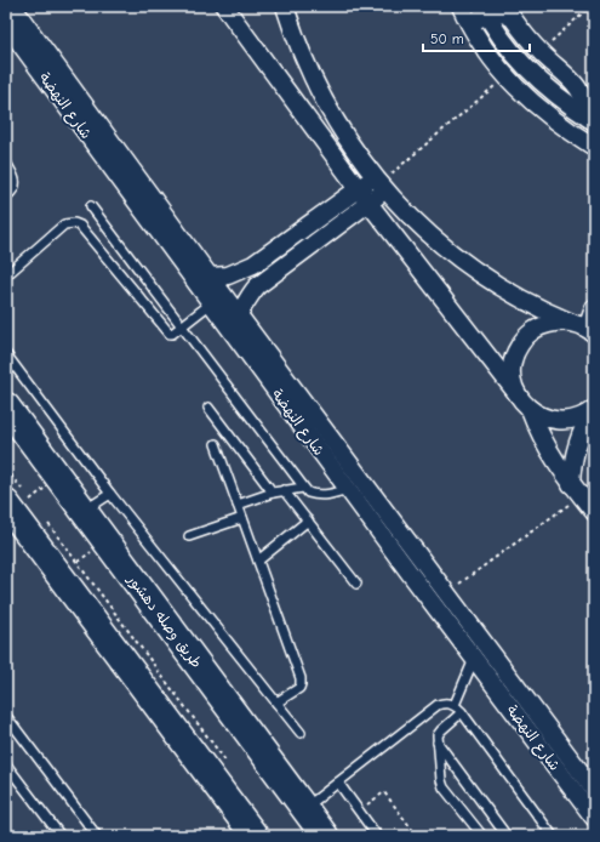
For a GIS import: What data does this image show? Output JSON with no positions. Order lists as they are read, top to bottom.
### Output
{
  "streets": {
    "main road": ["طريق وصله دهشور"],
    "street": ["شارع النهضة"]
  },
  "scale_bar": "50 m"
}
